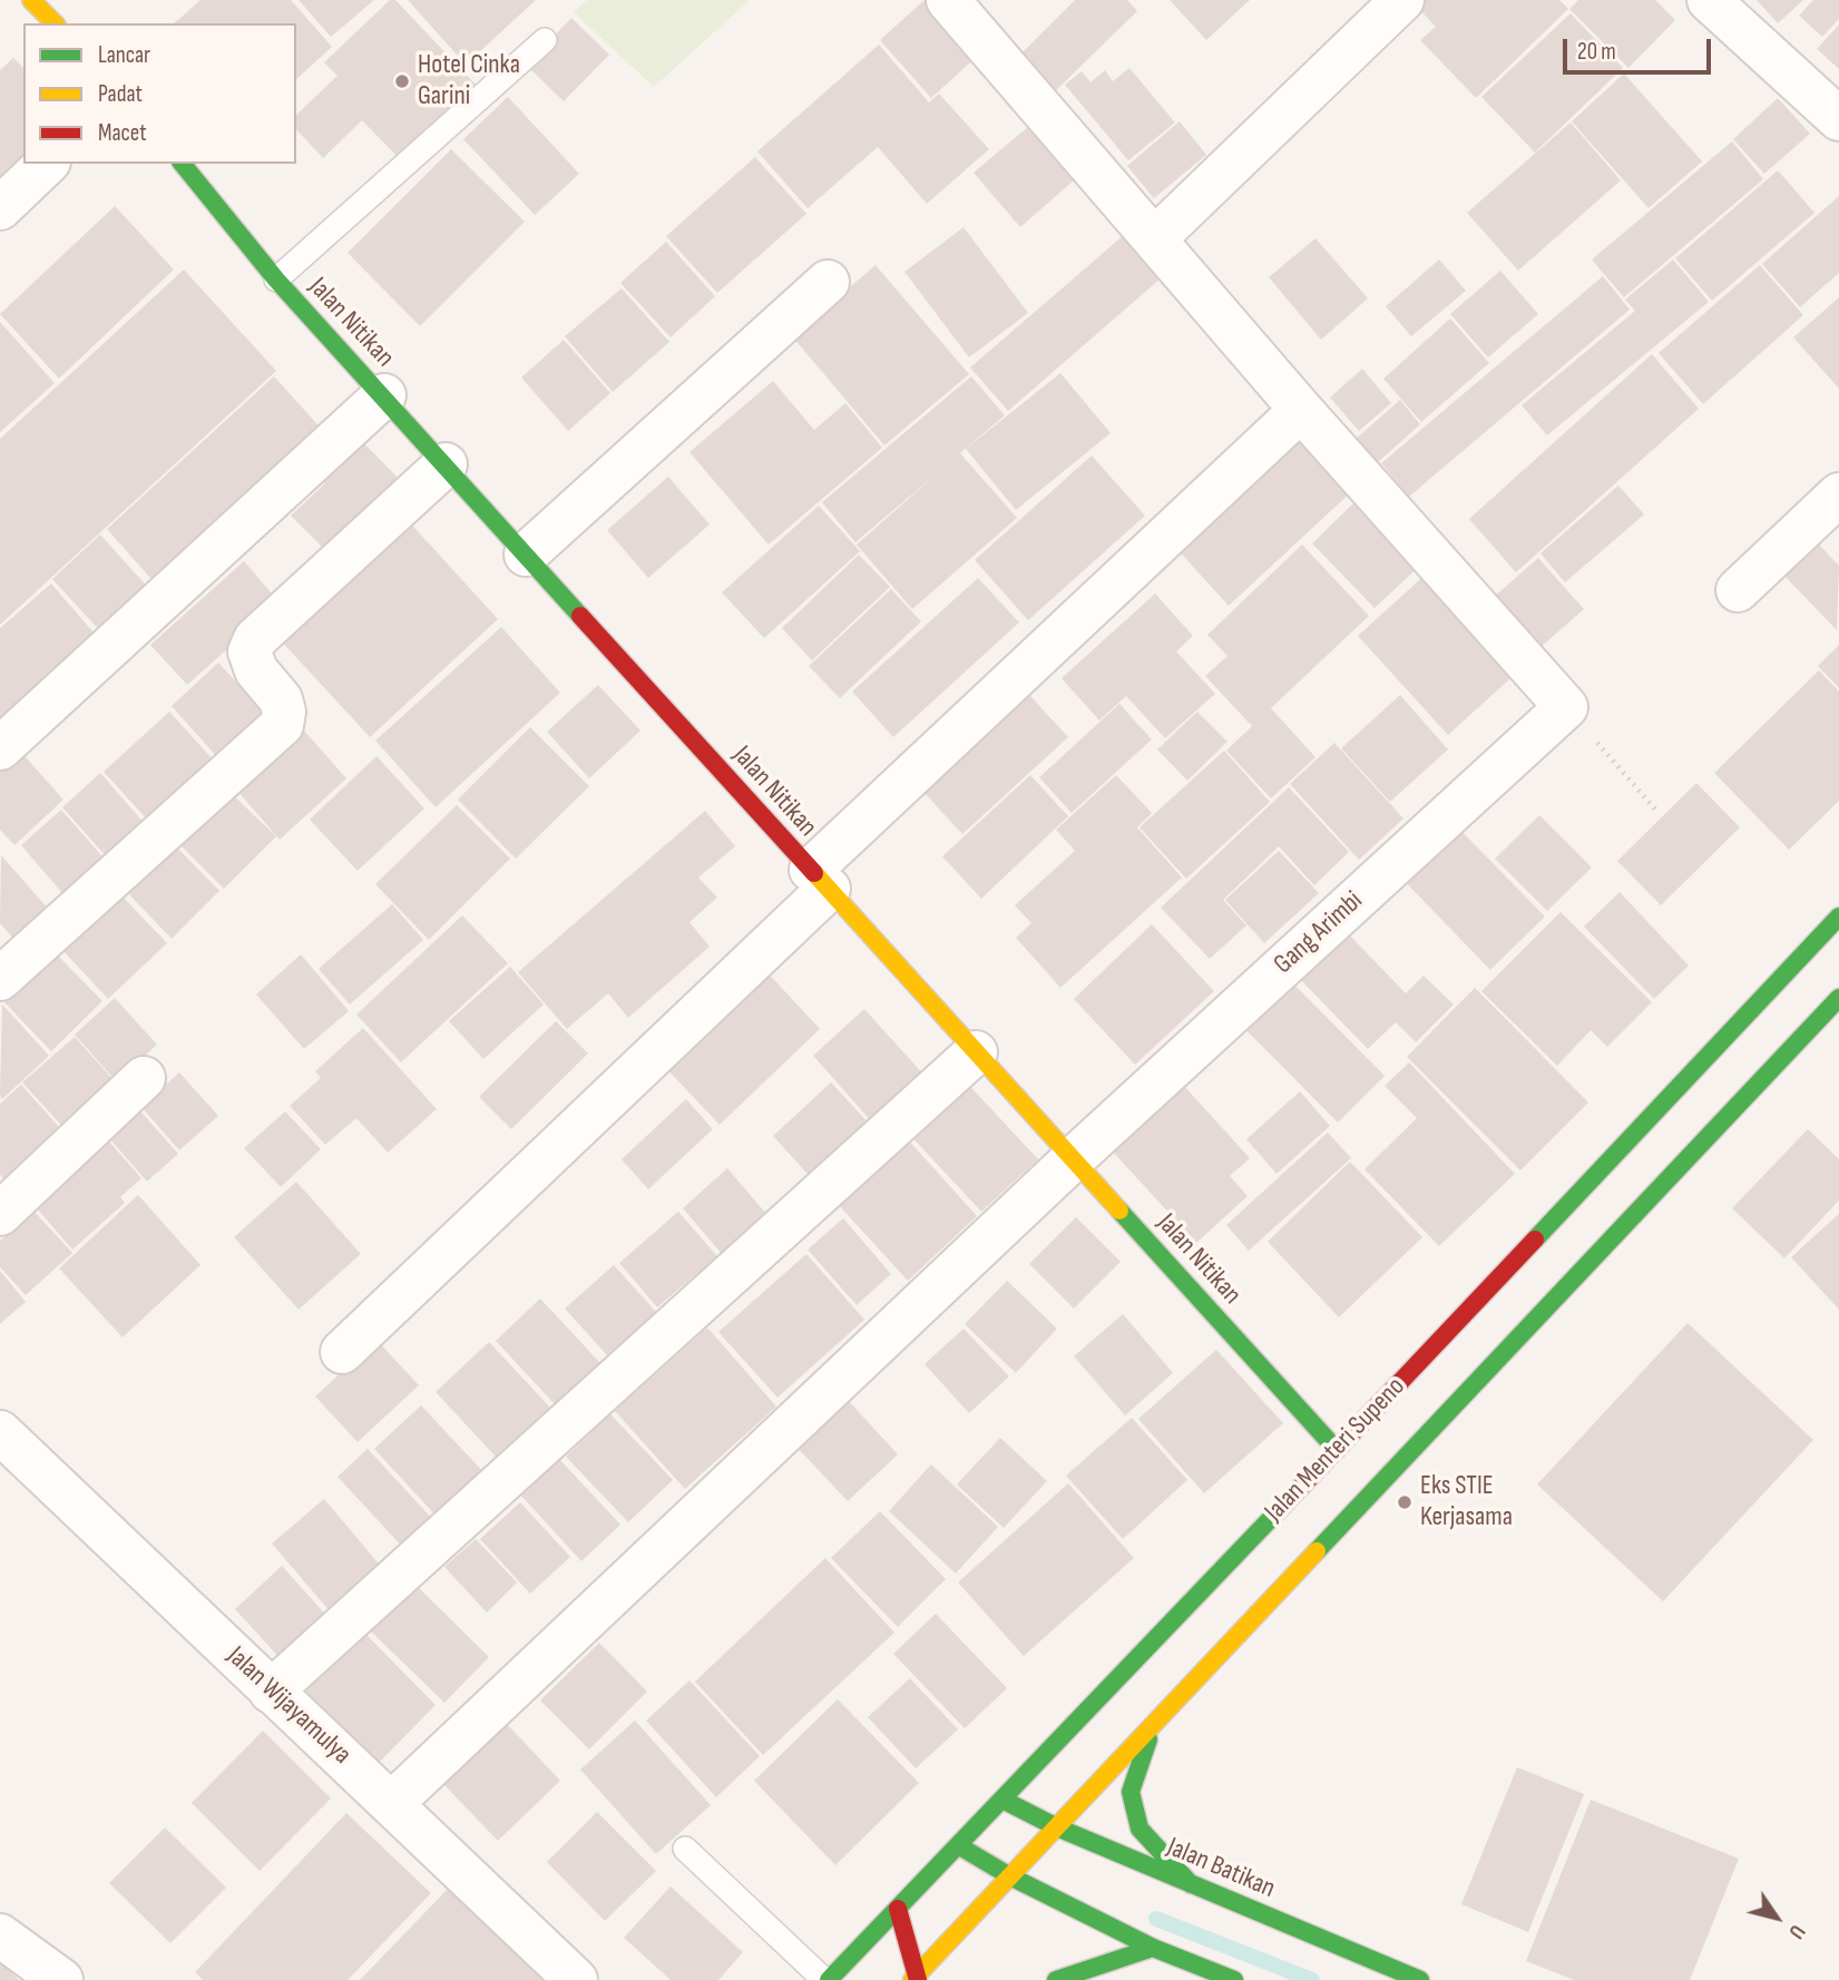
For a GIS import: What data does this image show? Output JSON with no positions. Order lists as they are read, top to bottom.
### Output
{
  "streets": {
    "main road": ["Jalan Nitikan", "Jalan Menteri Supeno", "Jalan Batikan"],
    "street": ["Gang Arimbi", "Jalan Wijayamulya"]
  },
  "crossings": [
    ["Jalan Nitikan", "Gang Arimbi"],
    ["Jalan Nitikan", "Jalan Menteri Supeno"],
    ["Gang Arimbi", "Jalan Wijayamulya"],
    ["Jalan Menteri Supeno", "Jalan Batikan"]
  ],
  "places": ["Hotel Cinka Garini", "Eks STIE Kerjasama"],
  "legend": ["Lancar", "Padat", "Macet"],
  "scale_bar": "20 m",
  "north": "bottom right"
}
